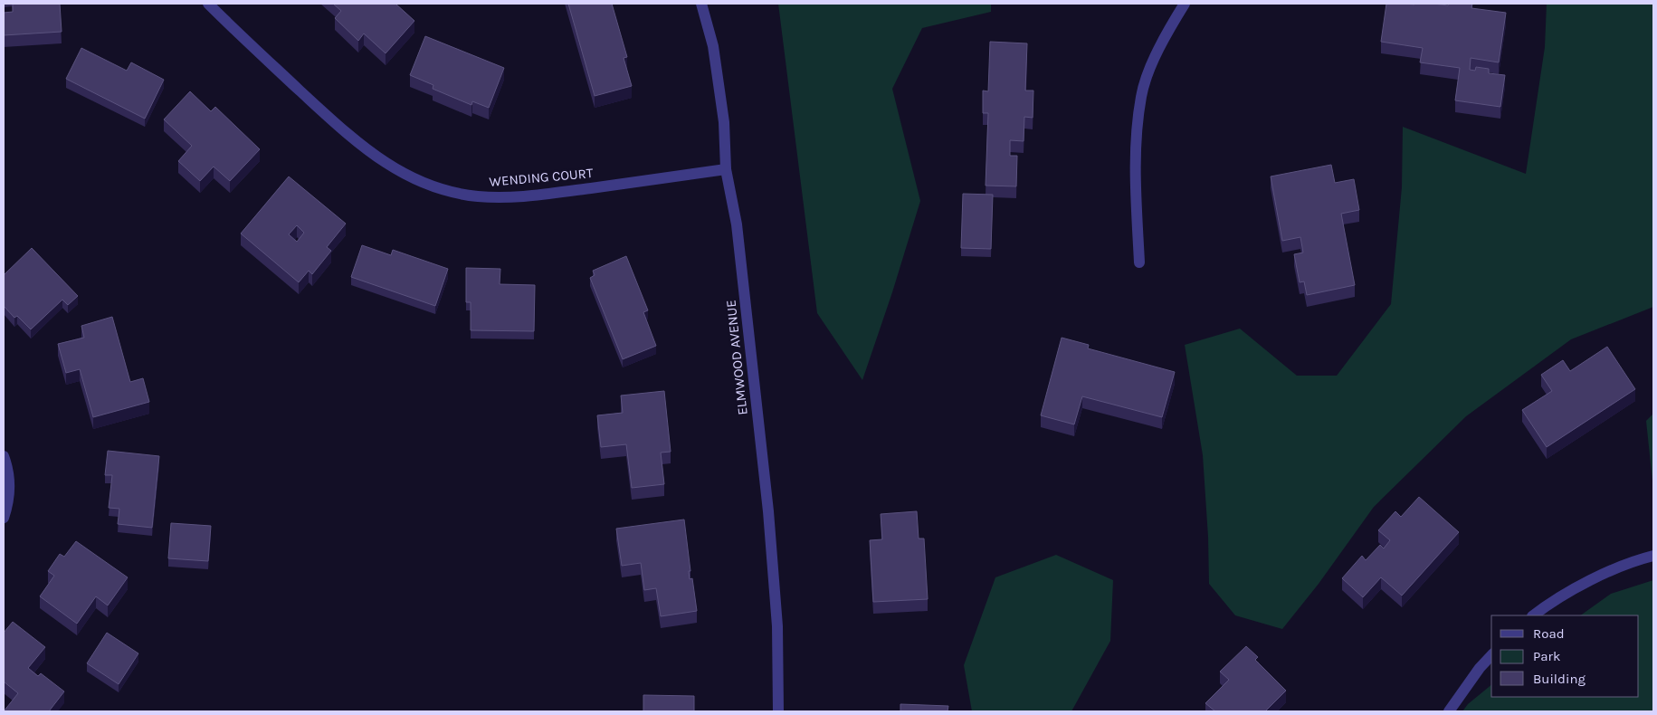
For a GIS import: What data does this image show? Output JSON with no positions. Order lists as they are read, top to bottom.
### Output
{
  "streets": {
    "street": ["WENDING COURT", "ELMWOOD AVENUE"]
  },
  "crossings": [
    ["WENDING COURT", "ELMWOOD AVENUE"]
  ],
  "legend": ["Road", "Park", "Building"]
}
